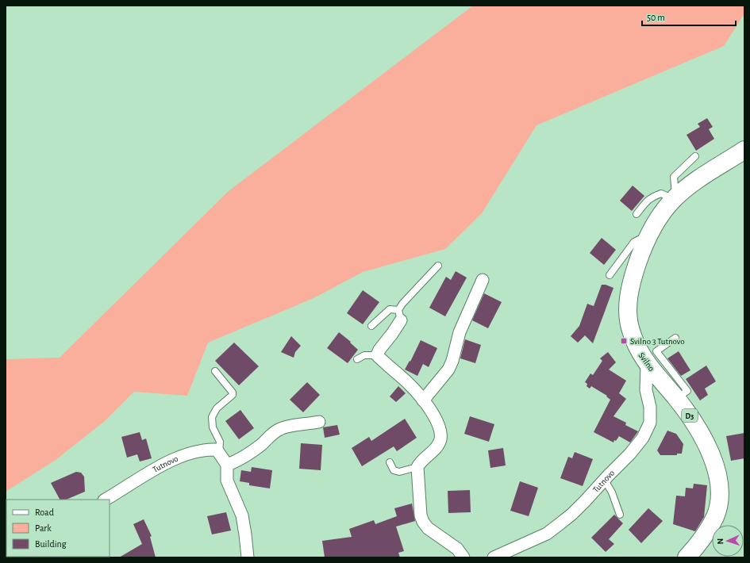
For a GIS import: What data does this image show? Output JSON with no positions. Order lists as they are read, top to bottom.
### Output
{
  "streets": {
    "main road": ["Svilno", "D3"],
    "street": ["Tutnovo"]
  },
  "crossings": [
    ["Svilno", "Tutnovo"]
  ],
  "places": {
    "transit": ["Svilno 3 Tutnovo"]
  },
  "legend": ["Road", "Park", "Building"],
  "scale_bar": "50 m",
  "north": "left"
}
